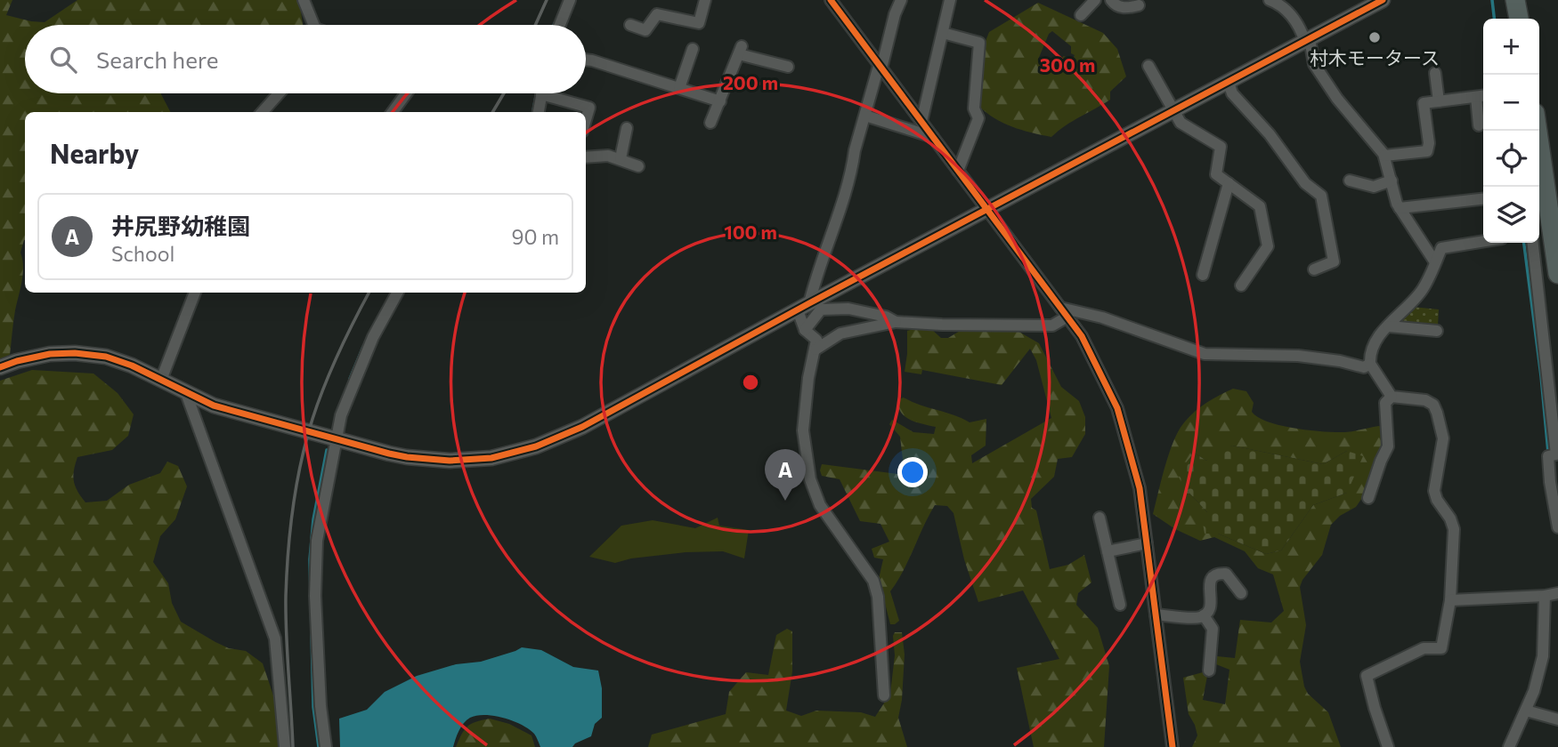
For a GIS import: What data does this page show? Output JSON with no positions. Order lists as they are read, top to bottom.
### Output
{
  "places": ["村木モータース"],
  "page": {
    "map_buttons": ["+", "−"],
    "search": "Search here",
    "heading": "Nearby",
    "list": [
      {
        "mark": "A",
        "name": "井尻野幼稚園",
        "note": "School",
        "value": "90 m"
      }
    ],
    "pins": "A"
  },
  "rings": ["300 m", "200 m", "100 m"]
}
